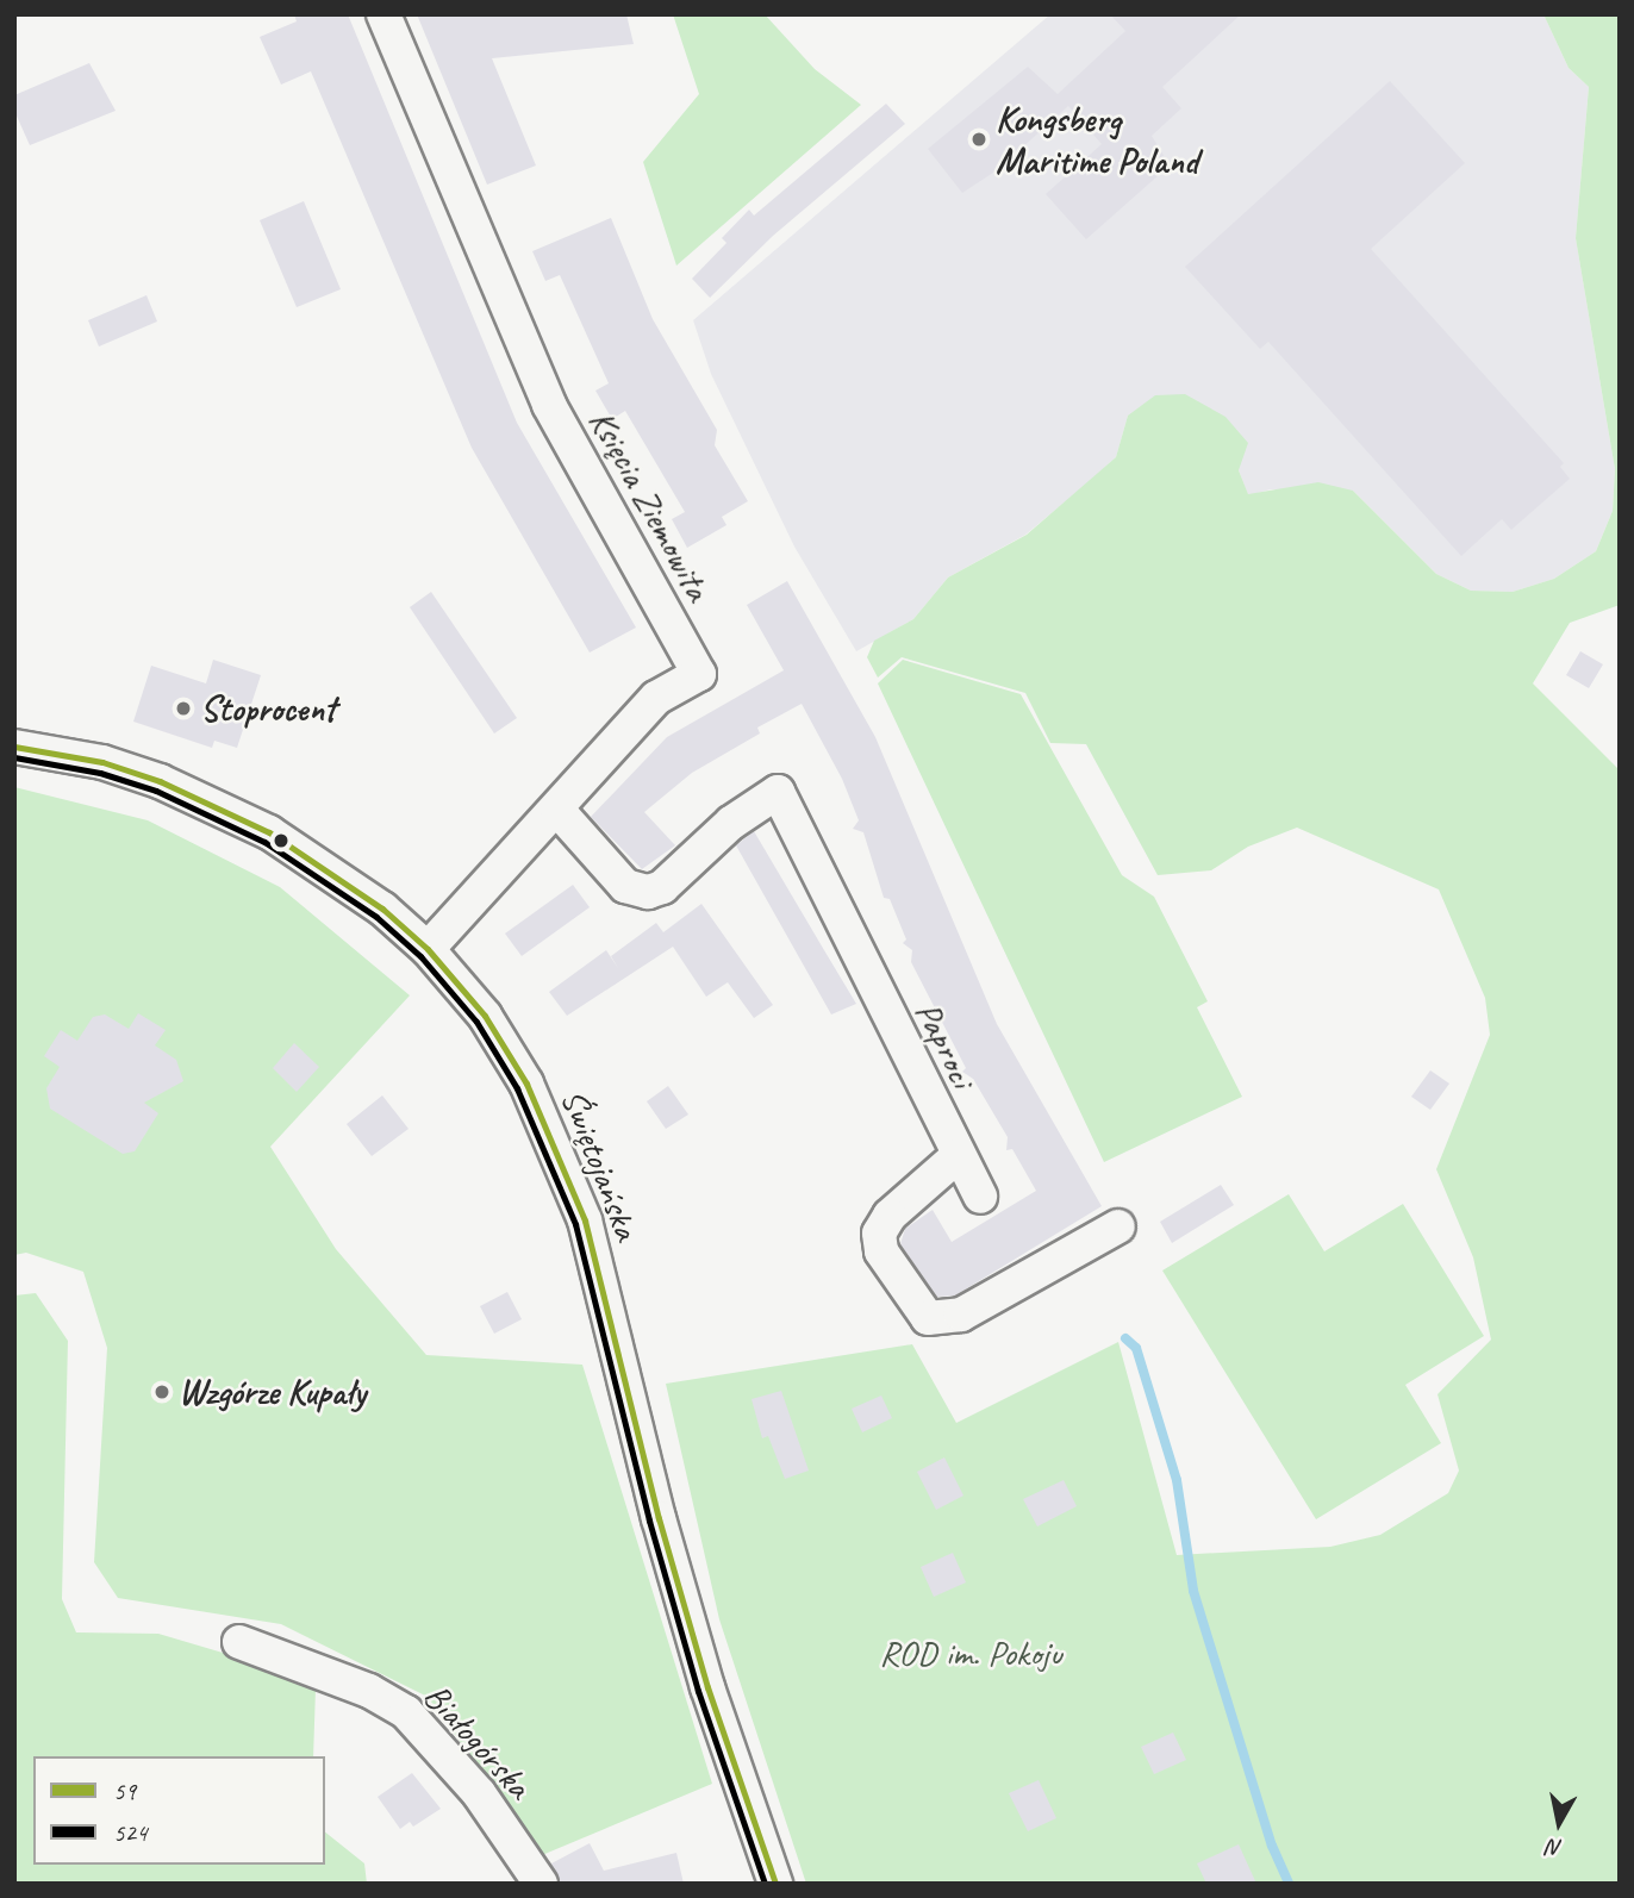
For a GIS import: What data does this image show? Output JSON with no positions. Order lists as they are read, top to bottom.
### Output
{
  "streets": {
    "street": [
      "Księcia Ziemowita",
      "Paproci",
      "Świętojańska",
      "Białogórska"
    ]
  },
  "crossings": [
    ["Księcia Ziemowita", "Paproci"],
    ["Księcia Ziemowita", "Świętojańska"]
  ],
  "parks": ["ROD im. Pokoju"],
  "places": ["Kongsberg Maritime Poland", "Stoprocent", "Wzgórze Kupały"],
  "lines": ["transit line 59", "transit line 524"],
  "legend": ["59", "524"],
  "north": "bottom"
}
